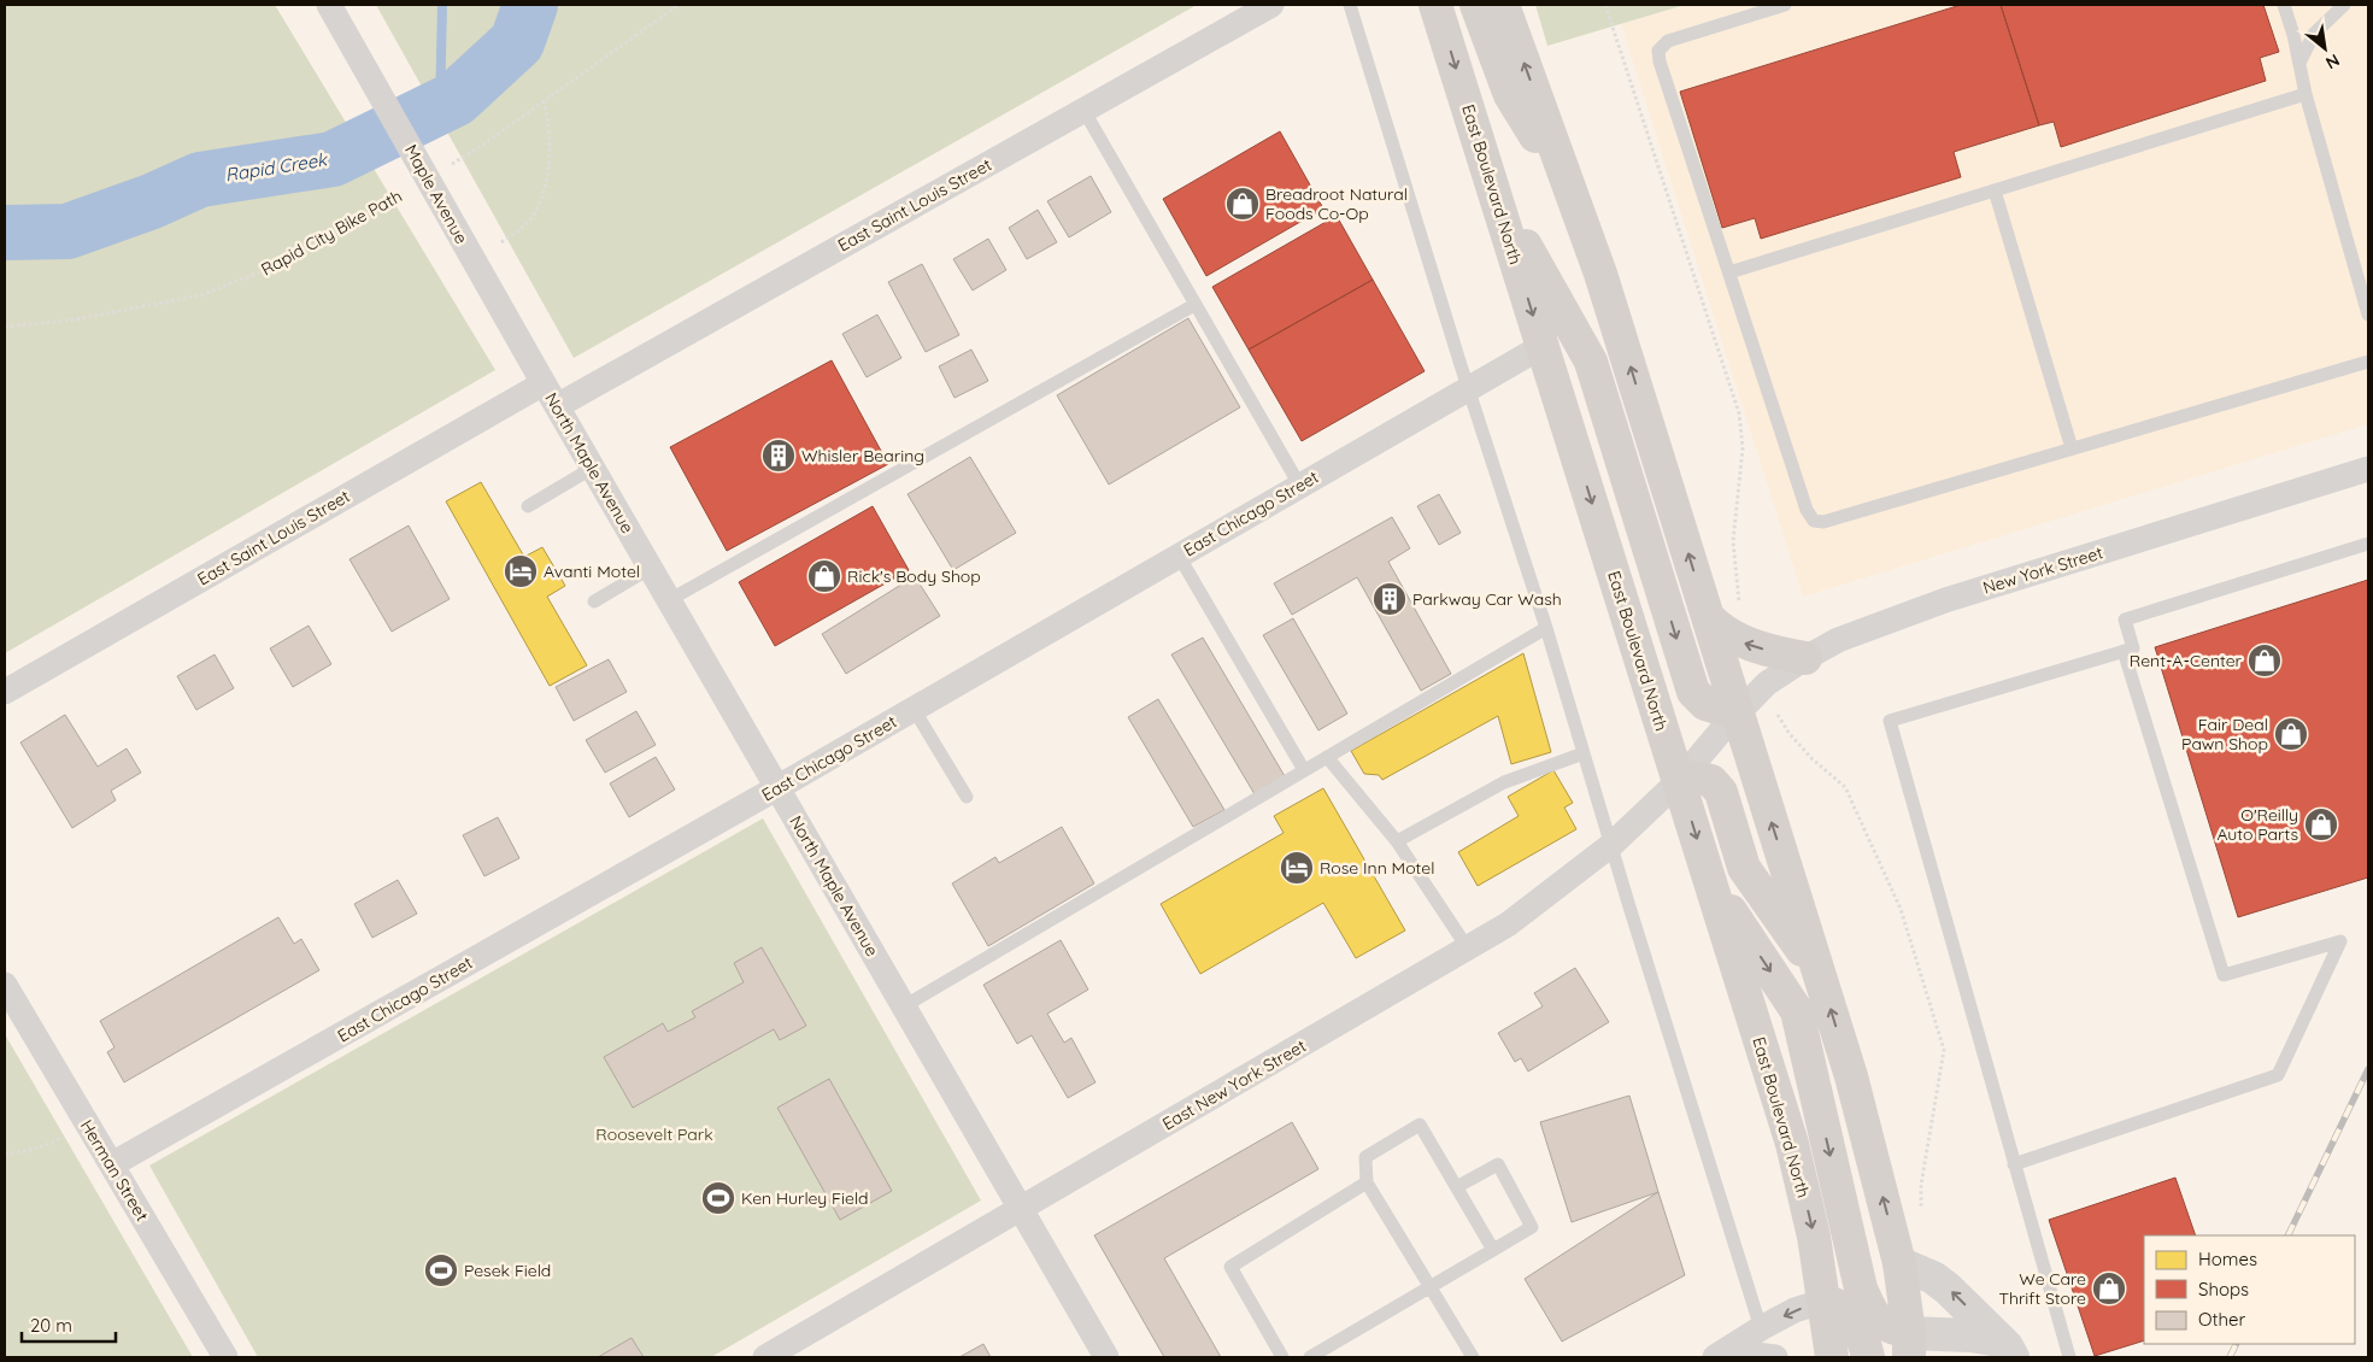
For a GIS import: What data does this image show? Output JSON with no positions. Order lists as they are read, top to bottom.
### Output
{
  "streets": {
    "main road": ["East Boulevard North"],
    "street": [
      "Maple Avenue",
      "East Saint Louis Street",
      "North Maple Avenue",
      "East Chicago Street",
      "New York Street",
      "East New York Street",
      "Herman Street"
    ],
    "path": ["Rapid City Bike Path"]
  },
  "crossings": [
    ["East Boulevard North", "East Chicago Street"],
    ["East Boulevard North", "New York Street"],
    ["East Boulevard North", "East New York Street"],
    ["Maple Avenue", "East Saint Louis Street"],
    ["Maple Avenue", "North Maple Avenue"],
    ["East Saint Louis Street", "North Maple Avenue"],
    ["North Maple Avenue", "East Chicago Street"],
    ["North Maple Avenue", "East New York Street"],
    ["East Chicago Street", "Herman Street"],
    ["New York Street", "East New York Street"]
  ],
  "water": ["Rapid Creek"],
  "parks": ["Roosevelt Park"],
  "places": {
    "shop": [
      "Breadroot Natural Foods Co-Op",
      "Rick's Body Shop",
      "Rent-A-Center",
      "Fair Deal Pawn Shop",
      "O'Reilly Auto Parts",
      "We Care Thrift Store"
    ],
    "building": ["Whisler Bearing", "Parkway Car Wash"],
    "hotel": ["Avanti Motel", "Rose Inn Motel"],
    "sports": ["Ken Hurley Field", "Pesek Field"]
  },
  "legend": ["Homes", "Shops", "Other"],
  "scale_bar": "20 m",
  "north": "bottom right"
}
